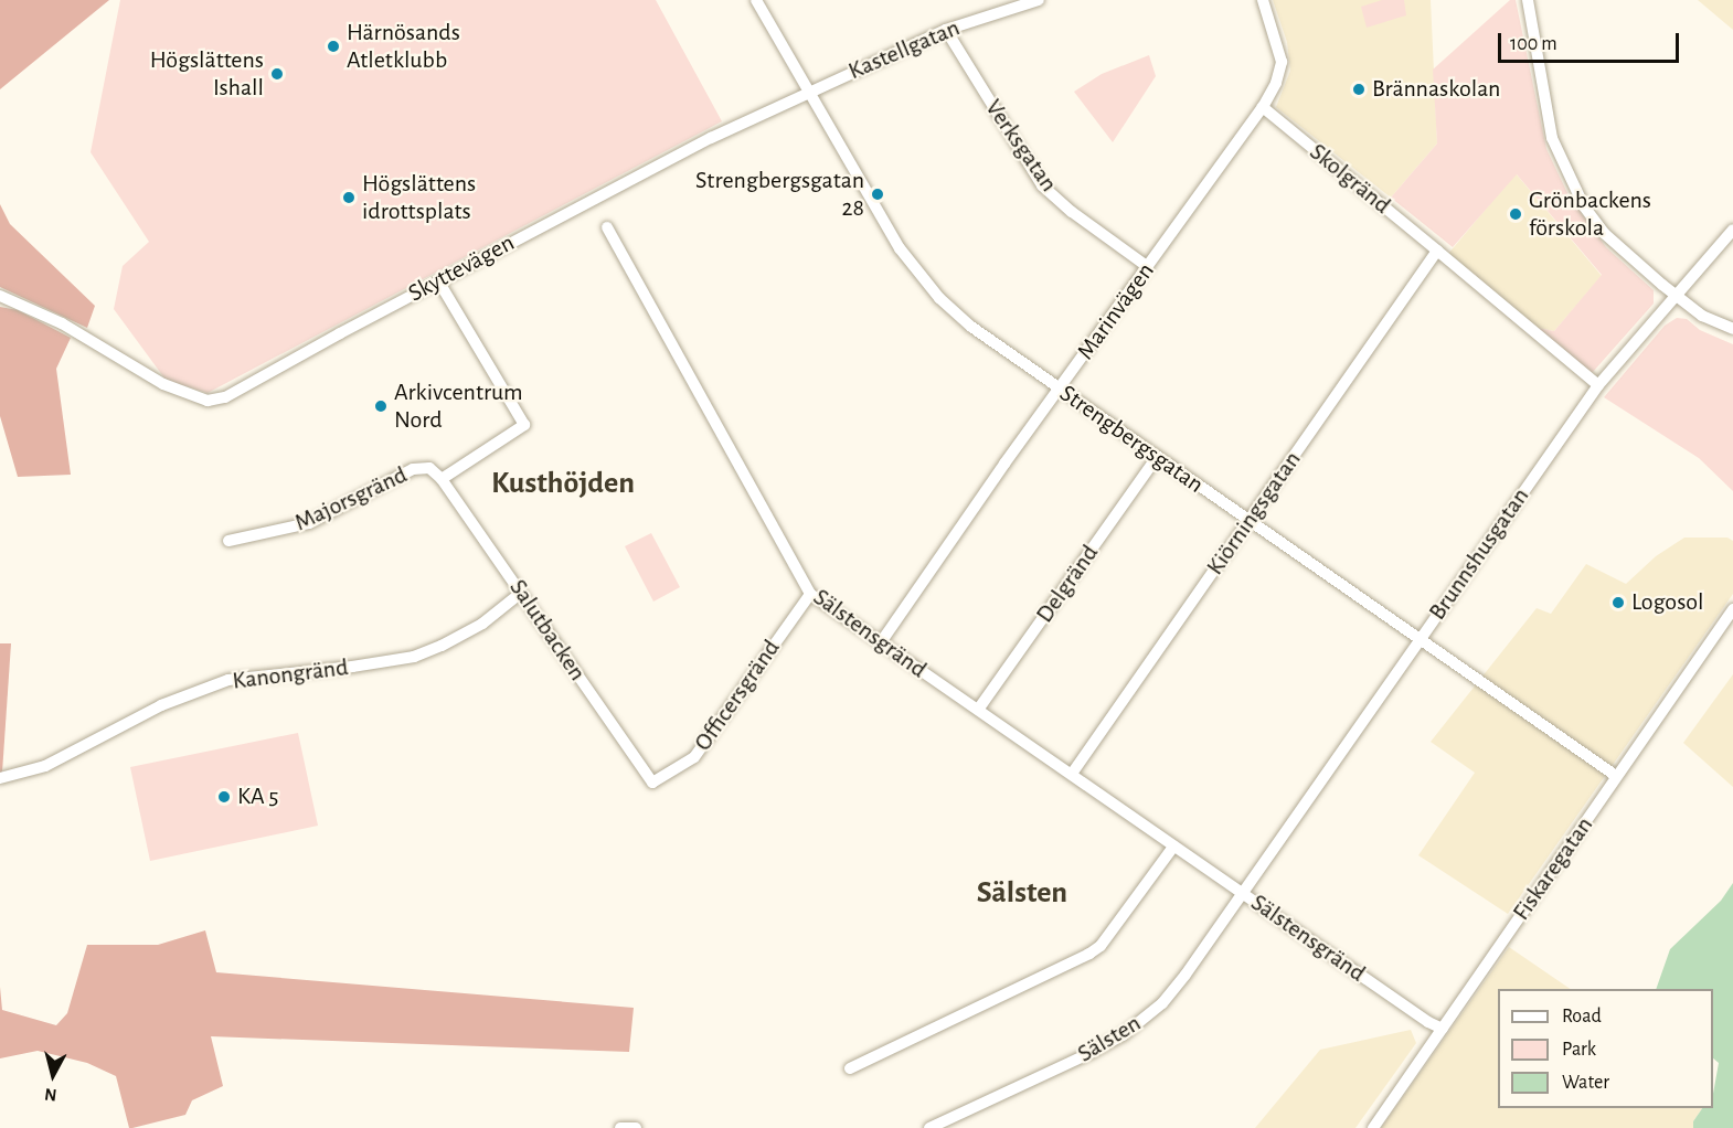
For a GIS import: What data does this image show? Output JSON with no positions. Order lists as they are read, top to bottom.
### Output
{
  "streets": {
    "street": [
      "Kastellgatan",
      "Verksgatan",
      "Skolgränd",
      "Skyttevägen",
      "Marinvägen",
      "Strengbergsgatan",
      "Majorsgränd",
      "Kiörningsgatan",
      "Brunnshusgatan",
      "Delgränd",
      "Salutbacken",
      "Sälstensgränd",
      "Kanongränd",
      "Officersgränd",
      "Fiskaregatan",
      "Sälsten"
    ]
  },
  "crossings": [
    ["Kastellgatan", "Verksgatan"],
    ["Kastellgatan", "Skyttevägen"],
    ["Kastellgatan", "Strengbergsgatan"],
    ["Verksgatan", "Marinvägen"],
    ["Skolgränd", "Marinvägen"],
    ["Skolgränd", "Kiörningsgatan"],
    ["Skolgränd", "Brunnshusgatan"],
    ["Skyttevägen", "Strengbergsgatan"],
    ["Skyttevägen", "Majorsgränd"],
    ["Marinvägen", "Strengbergsgatan"],
    ["Marinvägen", "Sälstensgränd"],
    ["Strengbergsgatan", "Kiörningsgatan"],
    ["Strengbergsgatan", "Brunnshusgatan"],
    ["Strengbergsgatan", "Delgränd"],
    ["Strengbergsgatan", "Fiskaregatan"],
    ["Majorsgränd", "Salutbacken"],
    ["Kiörningsgatan", "Sälstensgränd"],
    ["Brunnshusgatan", "Sälstensgränd"],
    ["Brunnshusgatan", "Sälsten"],
    ["Delgränd", "Sälstensgränd"],
    ["Salutbacken", "Kanongränd"],
    ["Salutbacken", "Officersgränd"],
    ["Sälstensgränd", "Officersgränd"],
    ["Sälstensgränd", "Fiskaregatan"],
    ["Sälstensgränd", "Sälsten"]
  ],
  "districts": ["Kusthöjden", "Sälsten"],
  "places": [
    "Härnösands Atletklubb",
    "Högslättens Ishall",
    "Brännaskolan",
    "Strengbergsgatan 28",
    "Högslättens idrottsplats",
    "Grönbackens förskola",
    "Arkivcentrum Nord",
    "Logosol",
    "KA 5"
  ],
  "legend": ["Road", "Park", "Water"],
  "scale_bar": "100 m",
  "north": "bottom"
}
